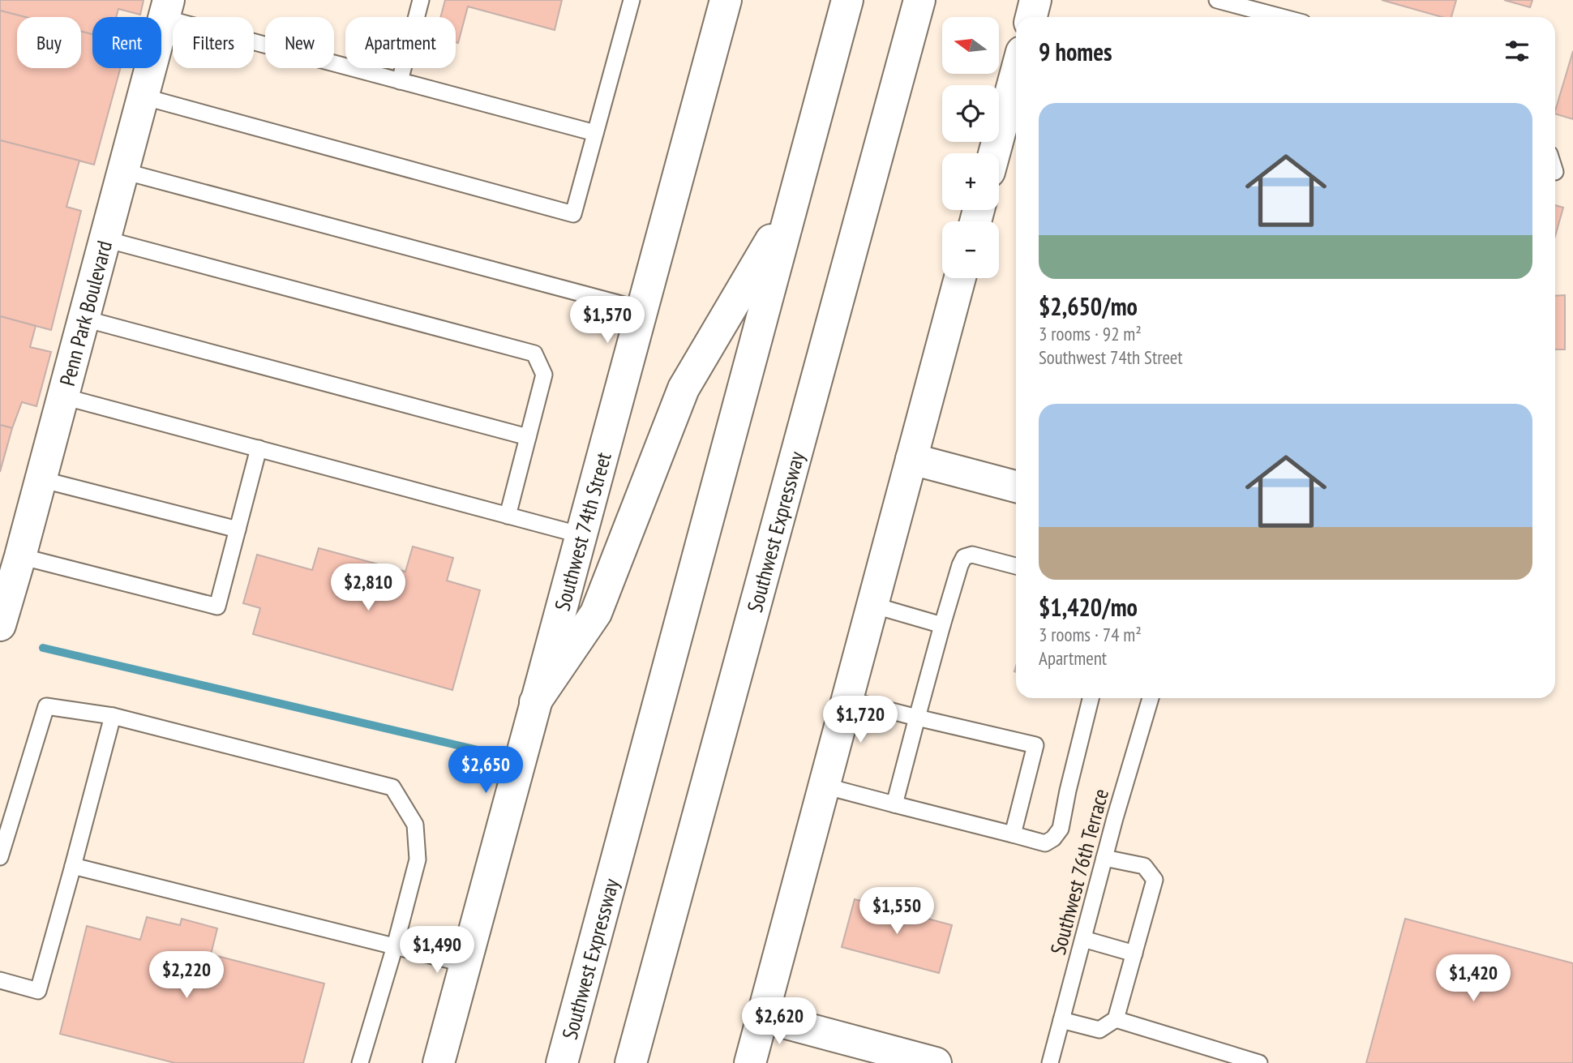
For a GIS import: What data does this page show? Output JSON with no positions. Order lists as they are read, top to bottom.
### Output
{
  "streets": {
    "main road": ["Penn Park Boulevard", "Southwest Expressway", "Southwest 74th Street"],
    "lane": ["Southwest 76th Terrace"]
  },
  "north": "left",
  "page": {
    "map_buttons": ["+", "−"],
    "chip": [
      "Buy",
      "Rent",
      "Filters",
      "New",
      "Apartment"
    ],
    "heading": "9 homes",
    "list": [
      {
        "name": "$2,650/mo",
        "note": "3 rooms · 92 m² · Southwest 74th Street"
      },
      {
        "name": "$1,420/mo",
        "note": "3 rooms · 74 m² · Apartment"
      }
    ],
    "price": [
      "$1,570",
      "$2,810",
      "$1,720",
      "$2,650",
      "$1,550",
      "$1,490",
      "$2,220",
      "$1,420",
      "$2,620"
    ]
  }
}
